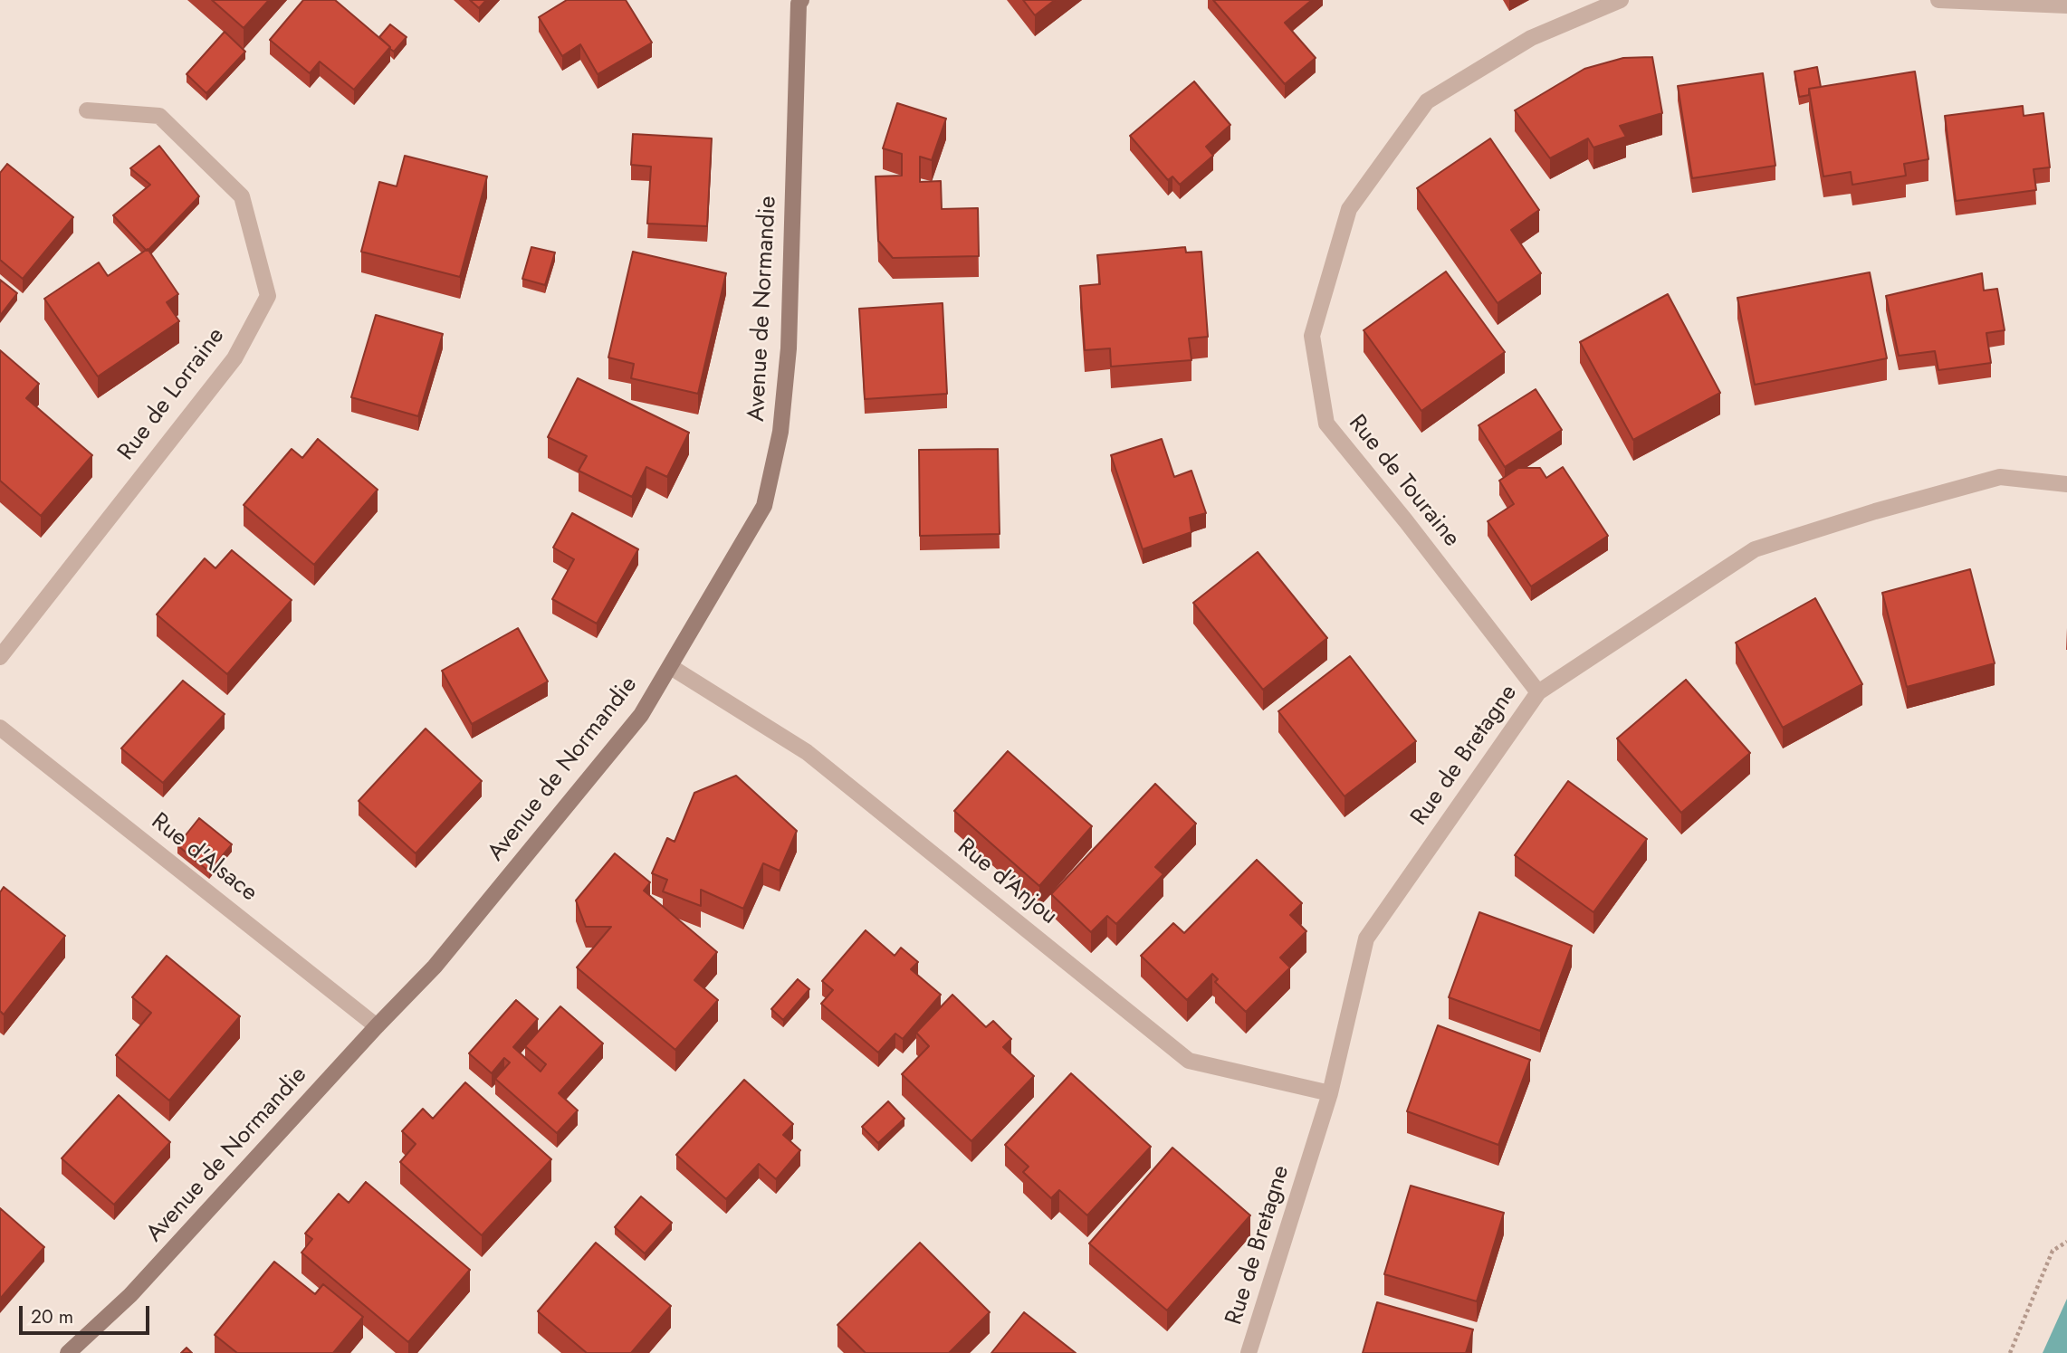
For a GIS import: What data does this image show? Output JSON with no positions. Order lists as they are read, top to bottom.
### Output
{
  "streets": {
    "street": [
      "Avenue de Normandie",
      "Rue de Lorraine",
      "Rue de Touraine",
      "Rue de Bretagne",
      "Rue d'Alsace",
      "Rue d'Anjou"
    ]
  },
  "crossings": [
    ["Avenue de Normandie", "Rue d'Alsace"],
    ["Avenue de Normandie", "Rue d'Anjou"],
    ["Rue de Touraine", "Rue de Bretagne"],
    ["Rue de Bretagne", "Rue d'Anjou"]
  ],
  "scale_bar": "20 m"
}
